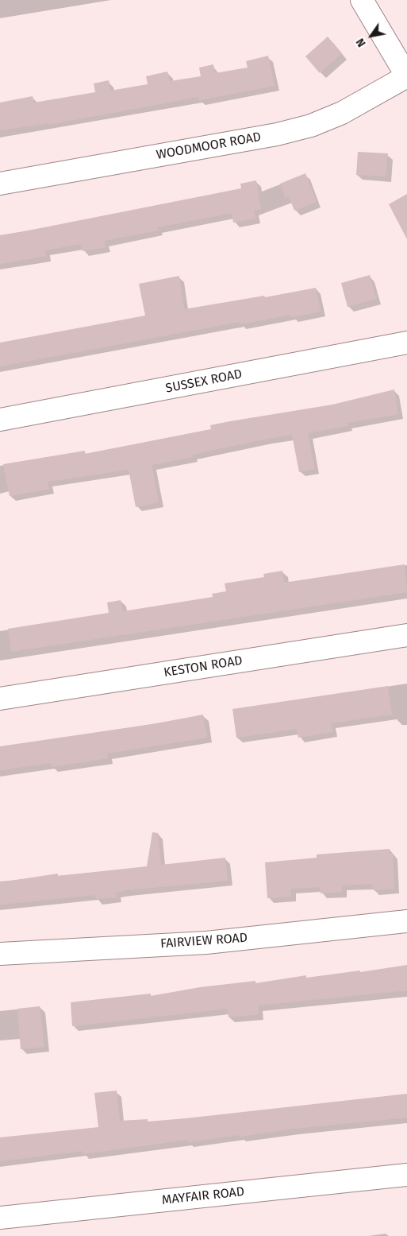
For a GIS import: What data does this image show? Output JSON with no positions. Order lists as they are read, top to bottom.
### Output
{
  "streets": {
    "street": [
      "WOODMOOR ROAD",
      "SUSSEX ROAD",
      "KESTON ROAD",
      "FAIRVIEW ROAD",
      "MAYFAIR ROAD"
    ]
  },
  "north": "bottom left"
}
